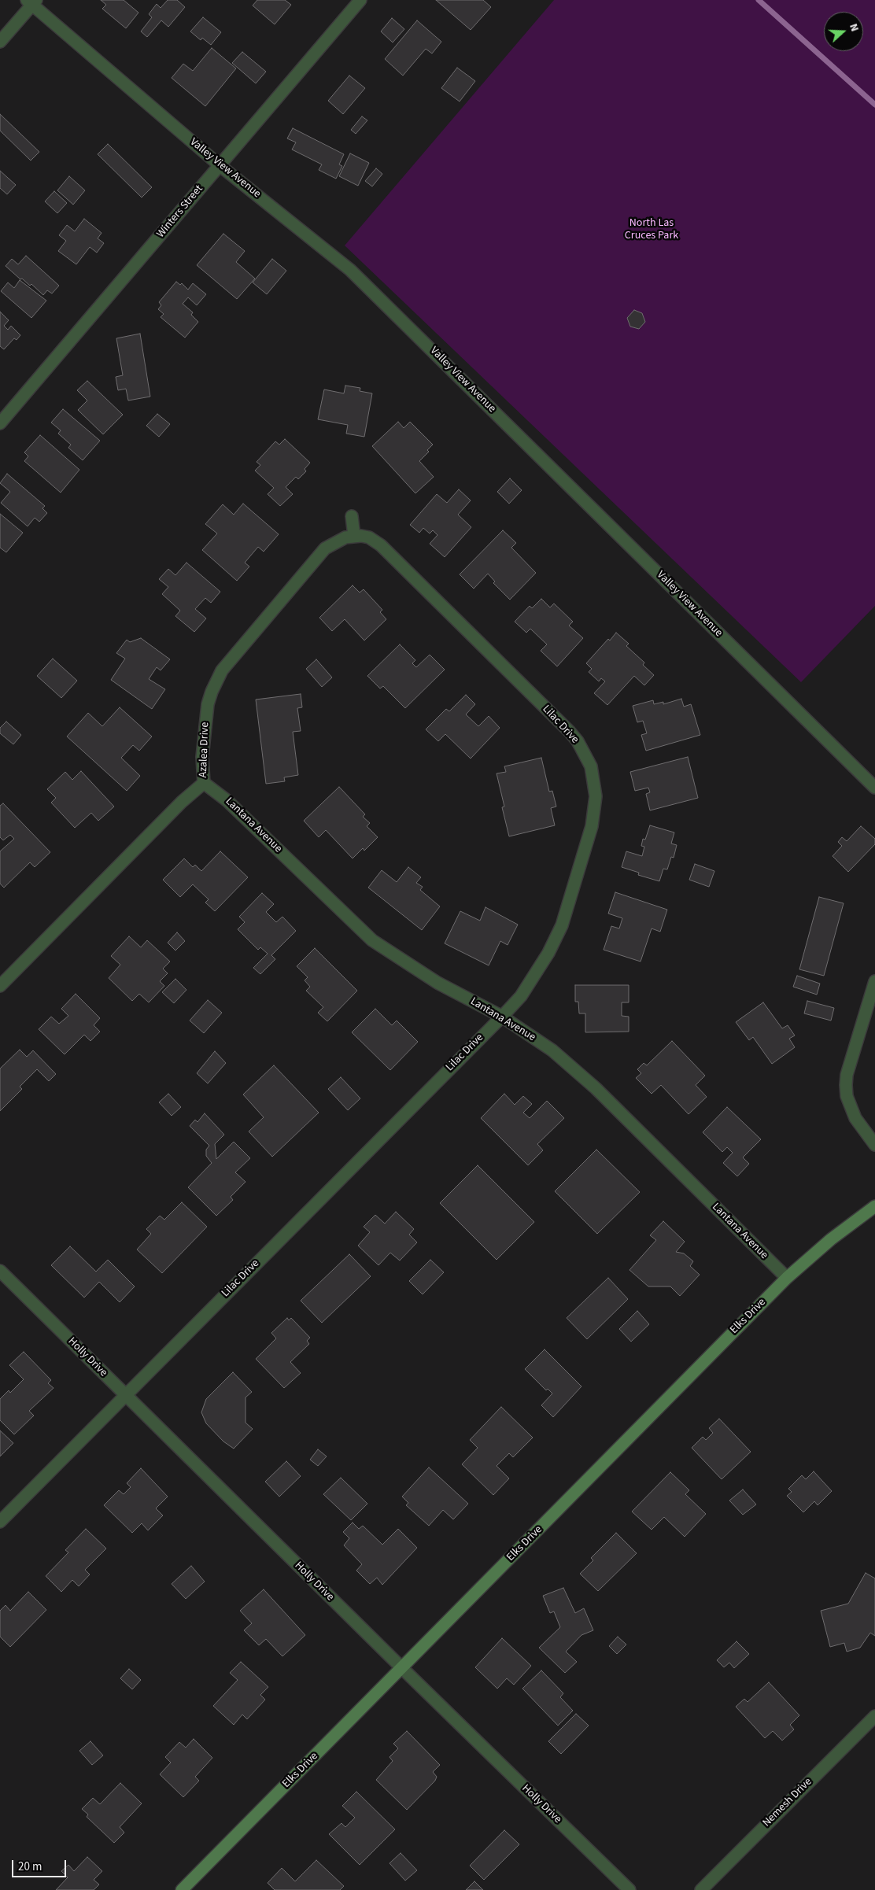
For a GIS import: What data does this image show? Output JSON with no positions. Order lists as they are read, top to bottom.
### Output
{
  "streets": {
    "main road": ["Elks Drive"],
    "street": [
      "Valley View Avenue",
      "Winters Street",
      "Lilac Drive",
      "Azalea Drive",
      "Lantana Avenue",
      "Holly Drive",
      "Nemesh Drive"
    ]
  },
  "crossings": [
    ["Valley View Avenue", "Winters Street"],
    ["Lilac Drive", "Azalea Drive"],
    ["Lilac Drive", "Lantana Avenue"],
    ["Lilac Drive", "Holly Drive"],
    ["Azalea Drive", "Lantana Avenue"],
    ["Lantana Avenue", "Elks Drive"],
    ["Elks Drive", "Holly Drive"]
  ],
  "parks": ["North Las Cruces Park"],
  "scale_bar": "20 m",
  "north": "right"
}
